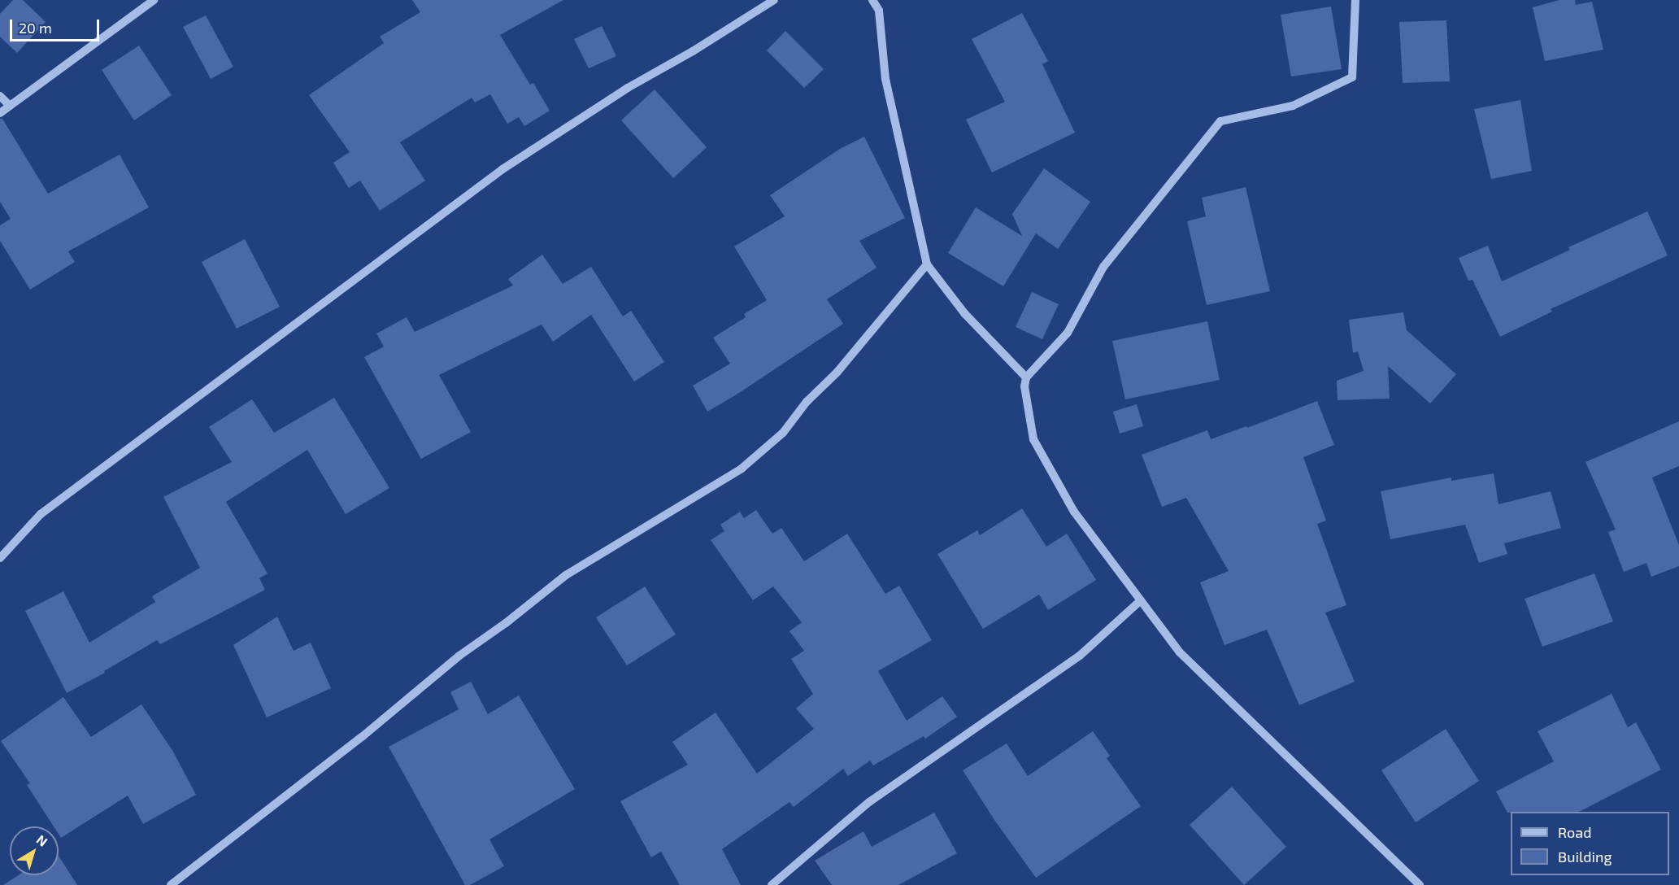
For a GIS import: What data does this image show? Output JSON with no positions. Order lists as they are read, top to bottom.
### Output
{
  "legend": ["Road", "Building"],
  "scale_bar": "20 m",
  "north": "top right"
}
